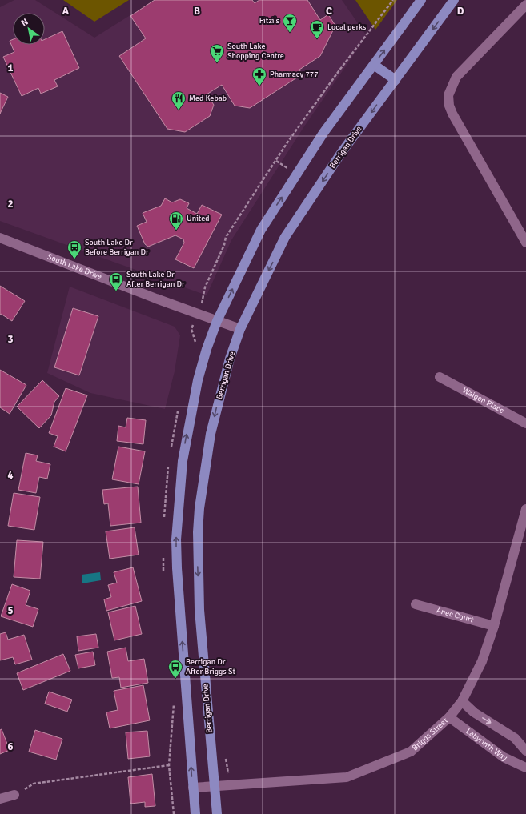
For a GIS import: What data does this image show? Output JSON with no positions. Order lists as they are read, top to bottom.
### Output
{
  "streets": {
    "main road": ["Berrigan Drive"],
    "street": [
      "South Lake Drive",
      "Waigen Place",
      "Anec Court",
      "Briggs Street",
      "Labyrinth Way"
    ]
  },
  "crossings": [
    ["Berrigan Drive", "South Lake Drive"],
    ["Berrigan Drive", "Briggs Street"],
    ["Anec Court", "Briggs Street"],
    ["Briggs Street", "Labyrinth Way"]
  ],
  "places": {
    "bar": ["Fitzi's"],
    "cafe": ["Local perks"],
    "supermarket": ["South Lake Shopping Centre"],
    "pharmacy": ["Pharmacy 777"],
    "restaurant": ["Med Kebab"],
    "fuel station": ["United"],
    "bus stop": ["South Lake Dr Before Berrigan Dr", "South Lake Dr After Berrigan Dr", "Berrigan Dr After Briggs St"]
  },
  "north": "top left",
  "grid": {
    "columns": [
      "A",
      "B",
      "C",
      "D"
    ],
    "rows": [
      "1",
      "2",
      "3",
      "4",
      "5",
      "6"
    ]
  }
}
